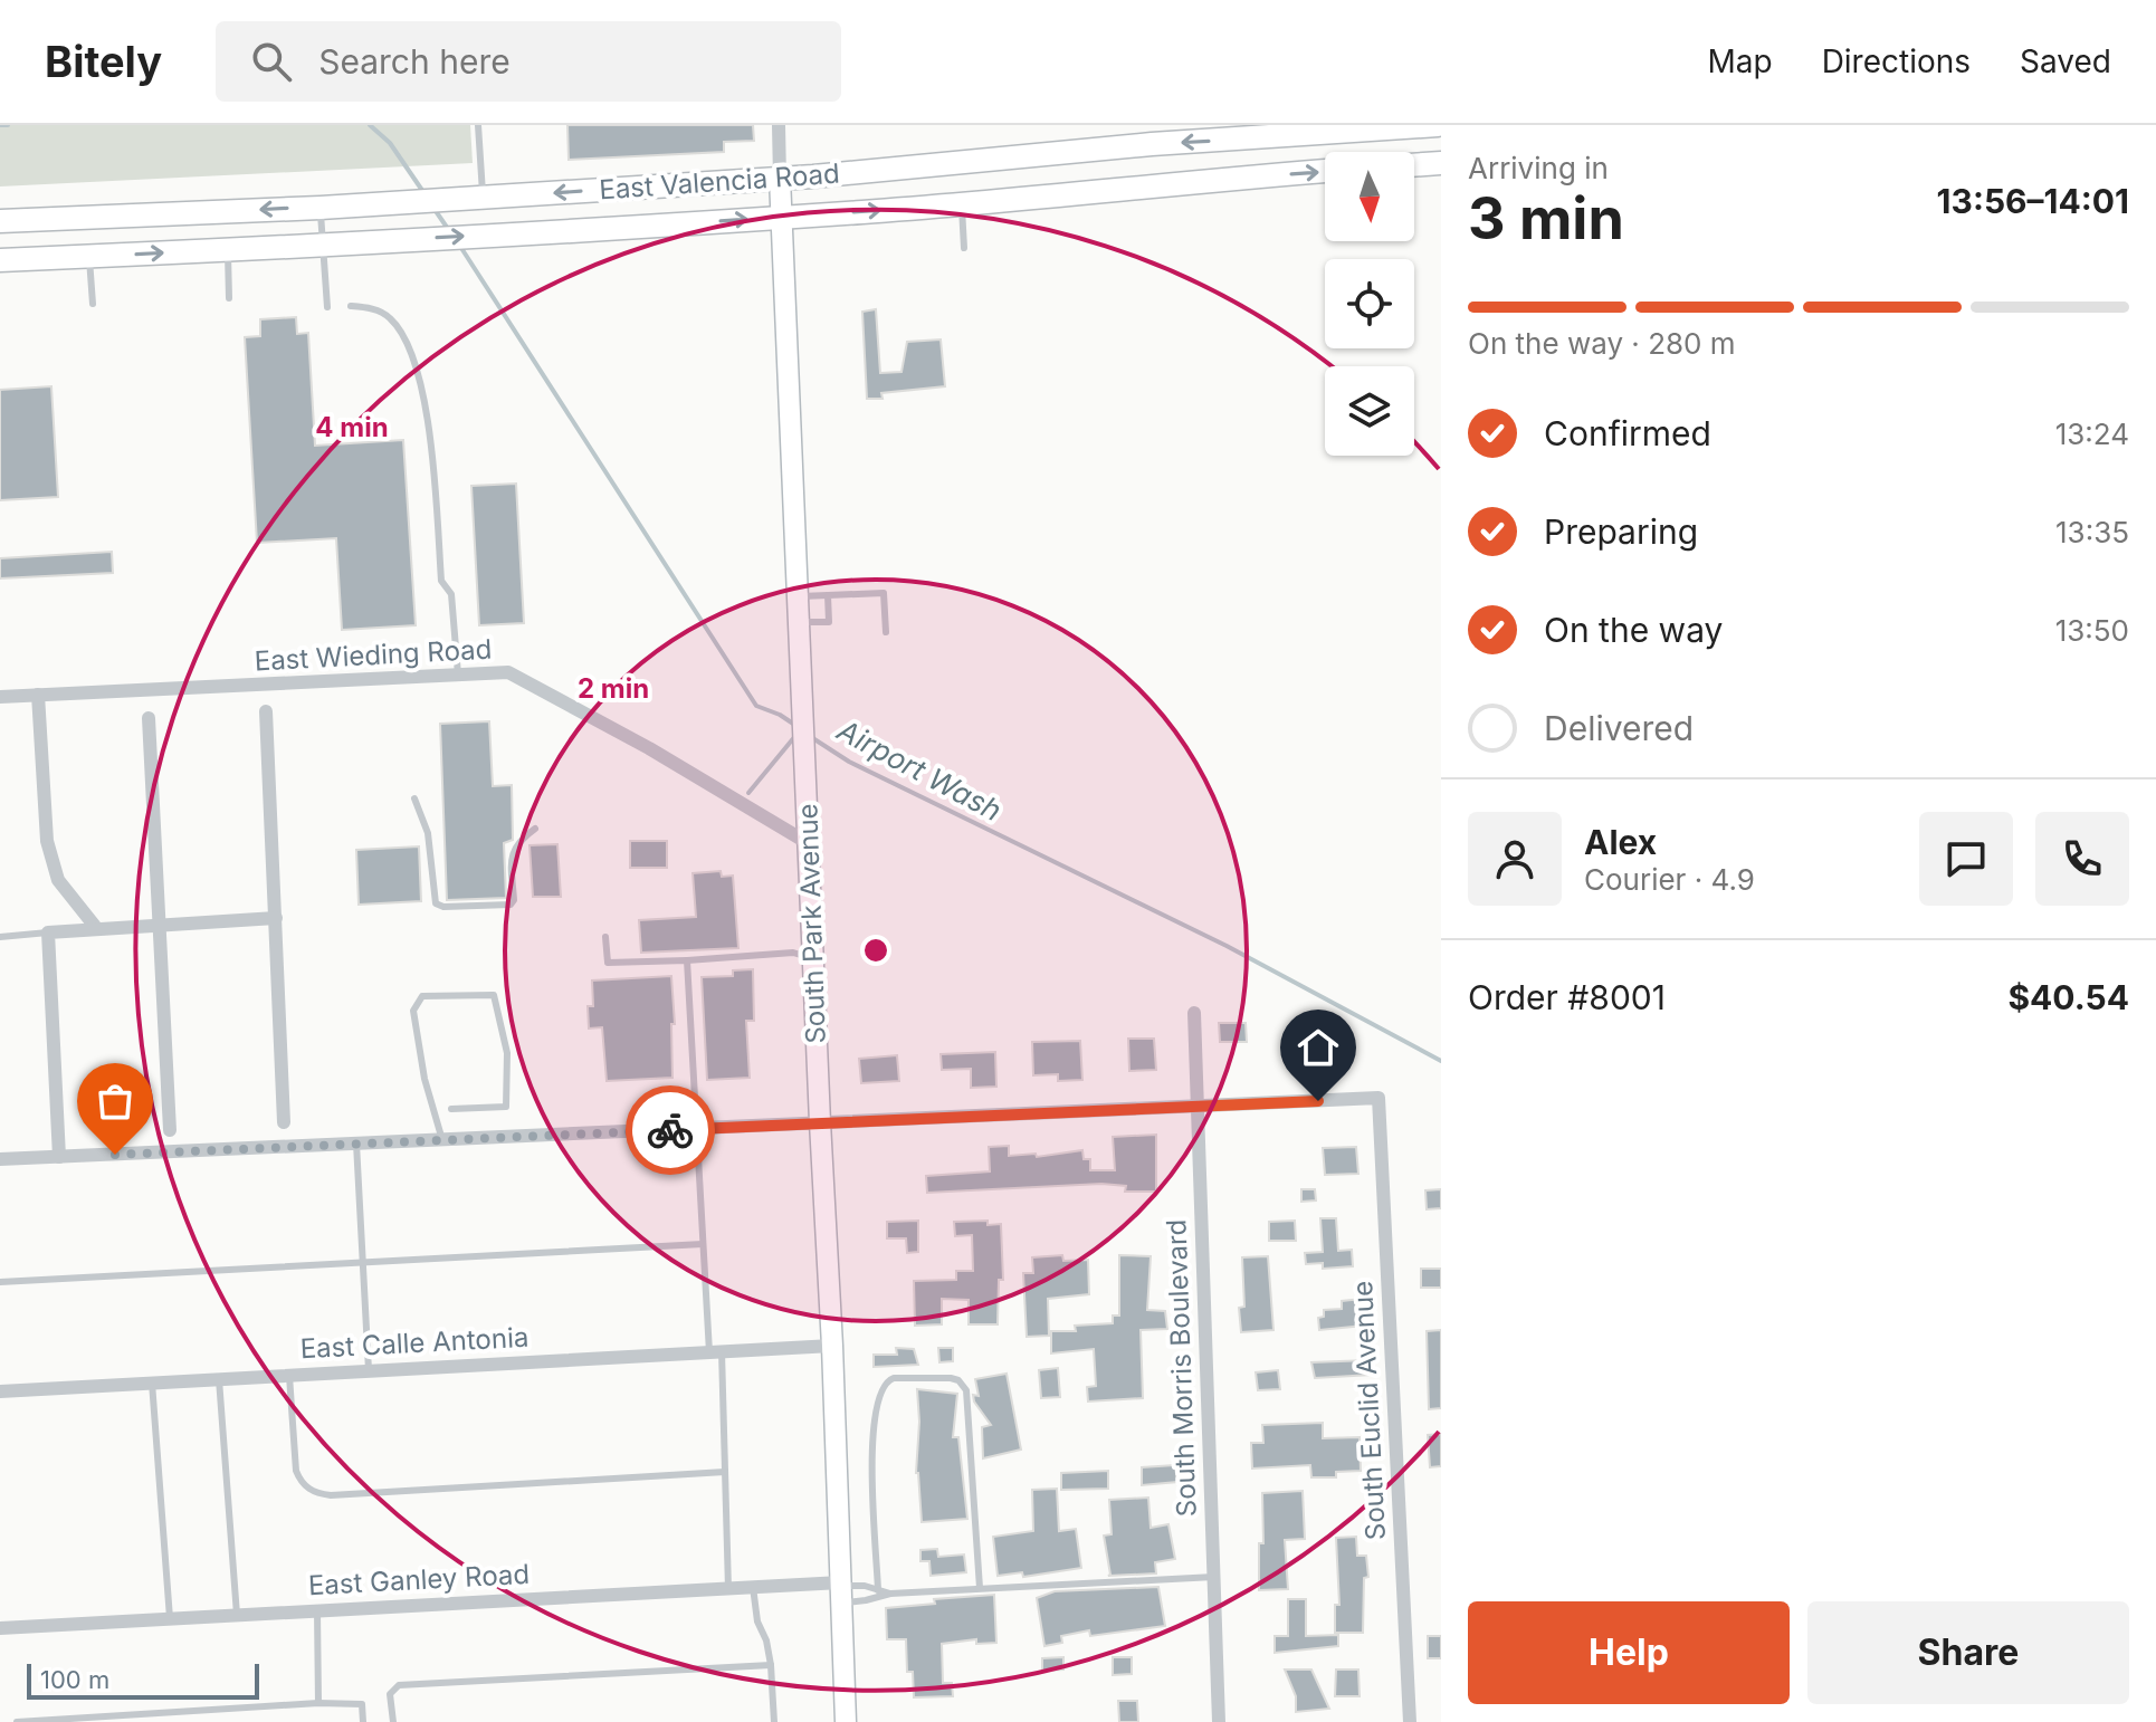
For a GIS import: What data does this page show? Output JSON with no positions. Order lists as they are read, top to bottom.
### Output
{
  "streets": {
    "main road": ["East Valencia Road", "South Park Avenue"],
    "street": [
      "East Wieding Road",
      "East Calle Antonia",
      "South Morris Boulevard",
      "South Euclid Avenue",
      "East Ganley Road"
    ]
  },
  "crossings": [
    ["East Valencia Road", "South Park Avenue"],
    ["East Wieding Road", "South Park Avenue"],
    ["South Park Avenue", "East Calle Antonia"],
    ["South Park Avenue", "East Ganley Road"],
    ["South Morris Boulevard", "South Euclid Avenue"]
  ],
  "water": ["Airport Wash"],
  "scale_bar": "100 m",
  "north": "bottom",
  "page": {
    "header": "Bitely",
    "search": "Search here",
    "nav": ["Map", "Directions", "Saved"],
    "heading": ["3 min", "Arriving in", "13:56–14:01"],
    "panel": [
      "Alex",
      "Courier · 4.9",
      "Order #8001",
      "$40.54"
    ],
    "bar": "On the way · 280 m",
    "list": [
      ["Confirmed", "13:24"],
      ["Preparing", "13:35"],
      ["On the way", "13:50"],
      "Delivered"
    ],
    "buttons": ["Help", "Share"],
    "scale": "100 m"
  },
  "rings": ["4 min", "2 min"]
}
